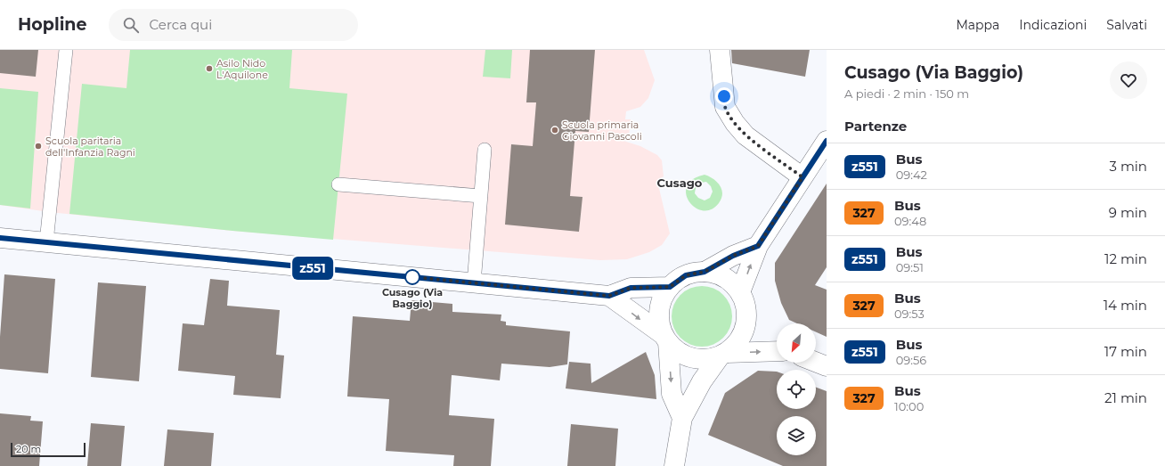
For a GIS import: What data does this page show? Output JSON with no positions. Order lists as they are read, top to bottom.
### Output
{
  "districts": ["Cusago"],
  "places": [
    "Asilo Nido L'Aquilone",
    "Scuola primaria Giovanni Pascoli",
    "Scuola paritaria dell'Infanzia Ragni",
    "Cusago (Via Baggio)"
  ],
  "lines": ["bus line z551"],
  "scale_bar": "20 m",
  "north": "bottom left",
  "page": {
    "header": "Hopline",
    "search": "Cerca qui",
    "nav": ["Mappa", "Indicazioni", "Salvati"],
    "on_map": "z551",
    "heading": [
      ["Cusago (Via Baggio)", "A piedi · 2 min · 150 m"],
      "Partenze"
    ],
    "list": [
      {
        "mark": "z551",
        "name": "Bus",
        "note": "09:42",
        "value": "3 min"
      },
      {
        "mark": "327",
        "name": "Bus",
        "note": "09:48",
        "value": "9 min"
      },
      {
        "mark": "z551",
        "name": "Bus",
        "note": "09:51",
        "value": "12 min"
      },
      {
        "mark": "327",
        "name": "Bus",
        "note": "09:53",
        "value": "14 min"
      },
      {
        "mark": "z551",
        "name": "Bus",
        "note": "09:56",
        "value": "17 min"
      },
      {
        "mark": "327",
        "name": "Bus",
        "note": "10:00",
        "value": "21 min"
      }
    ],
    "scale": "20 m"
  }
}
